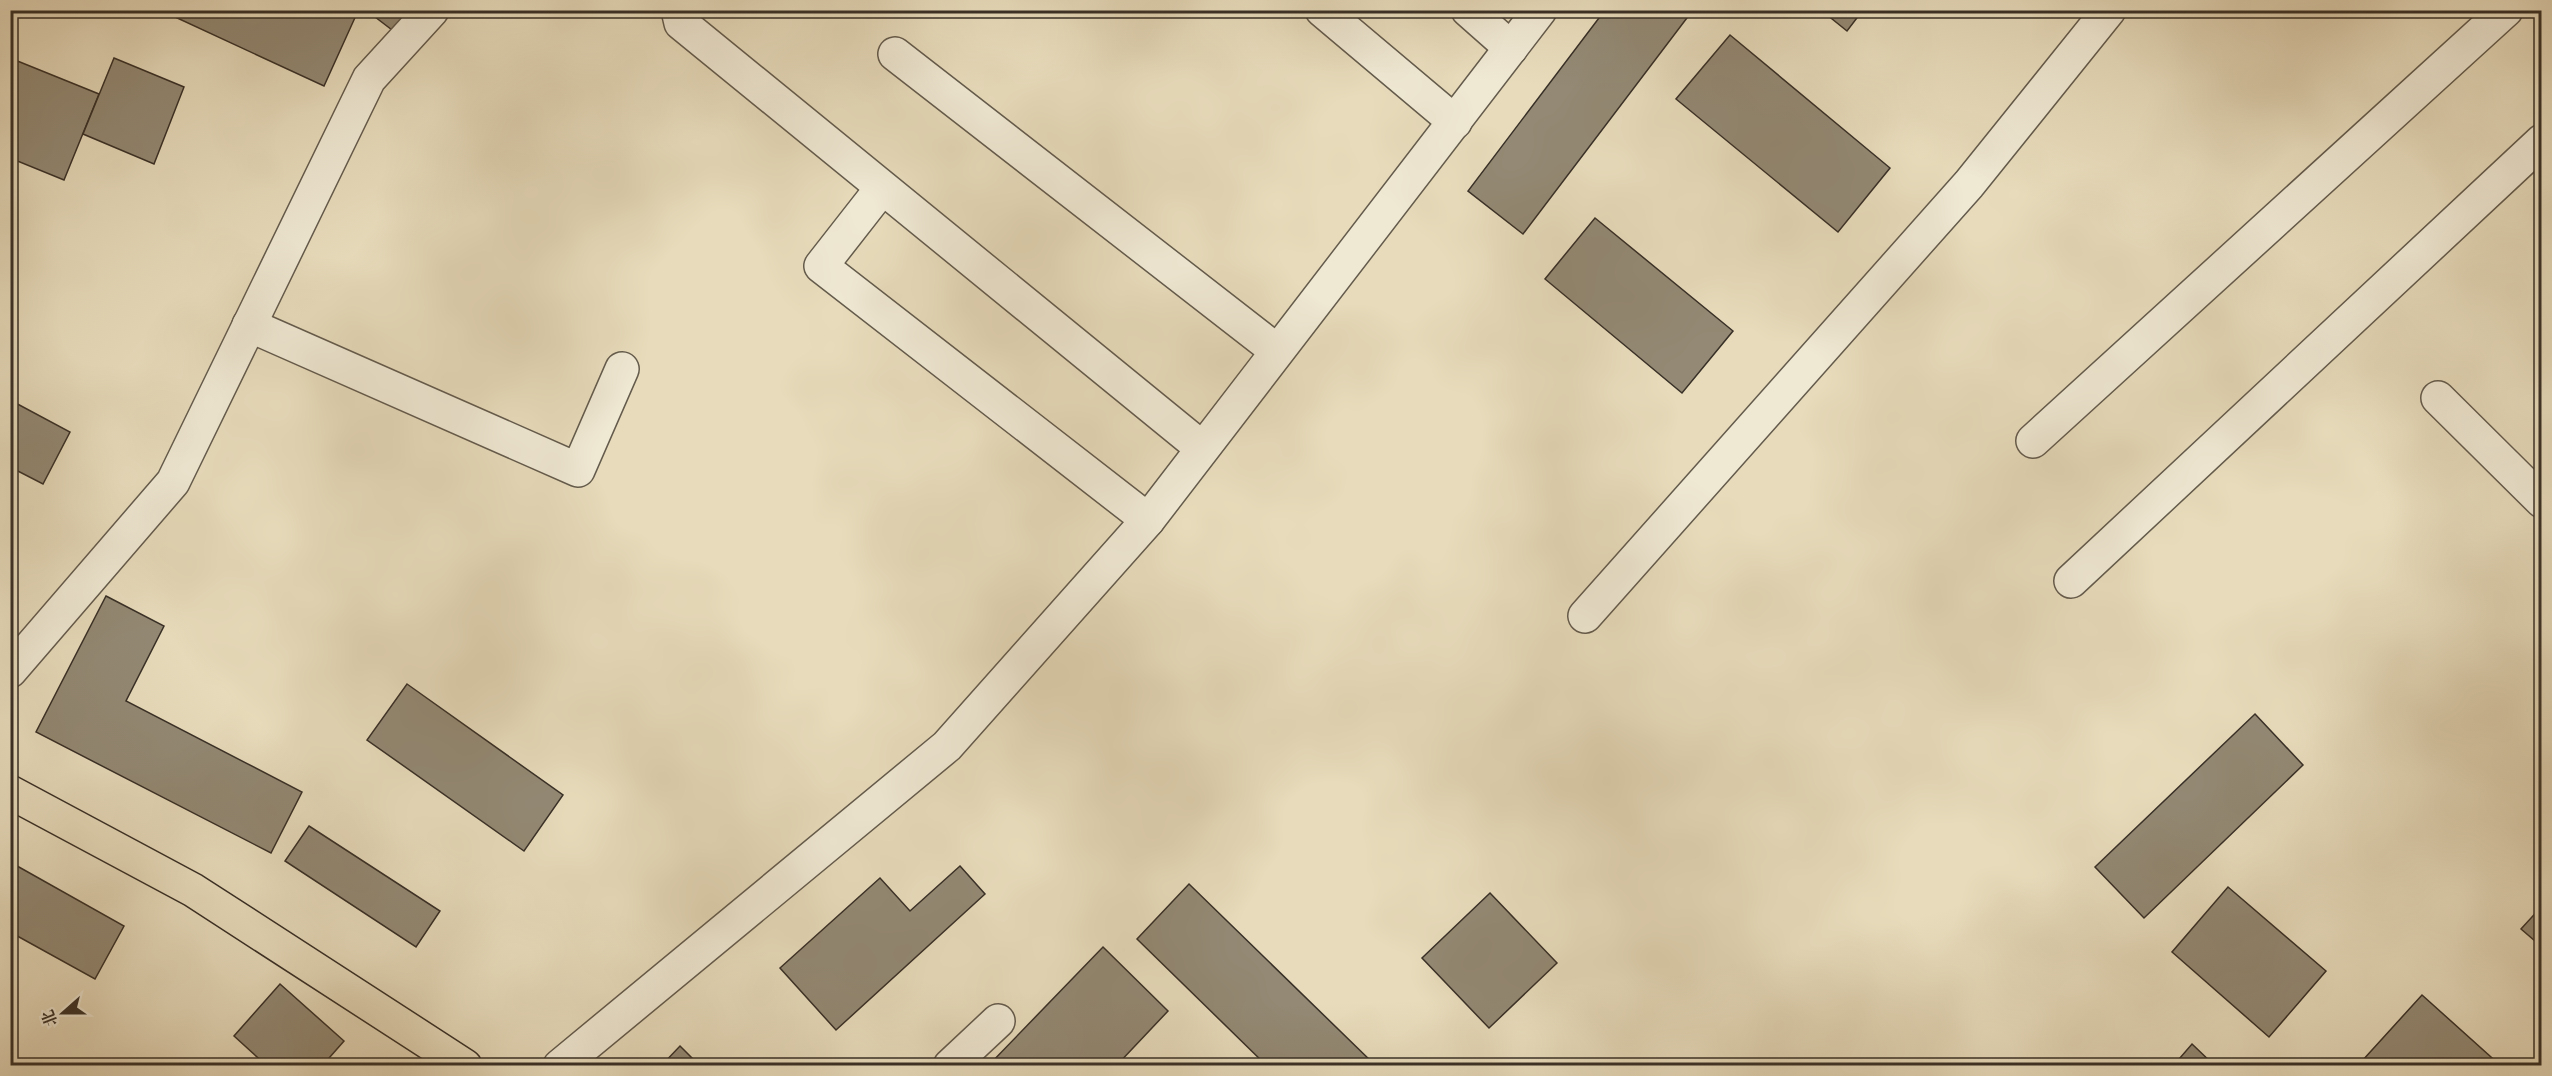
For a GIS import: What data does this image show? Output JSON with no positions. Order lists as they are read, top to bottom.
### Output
{
  "north": "left"
}
